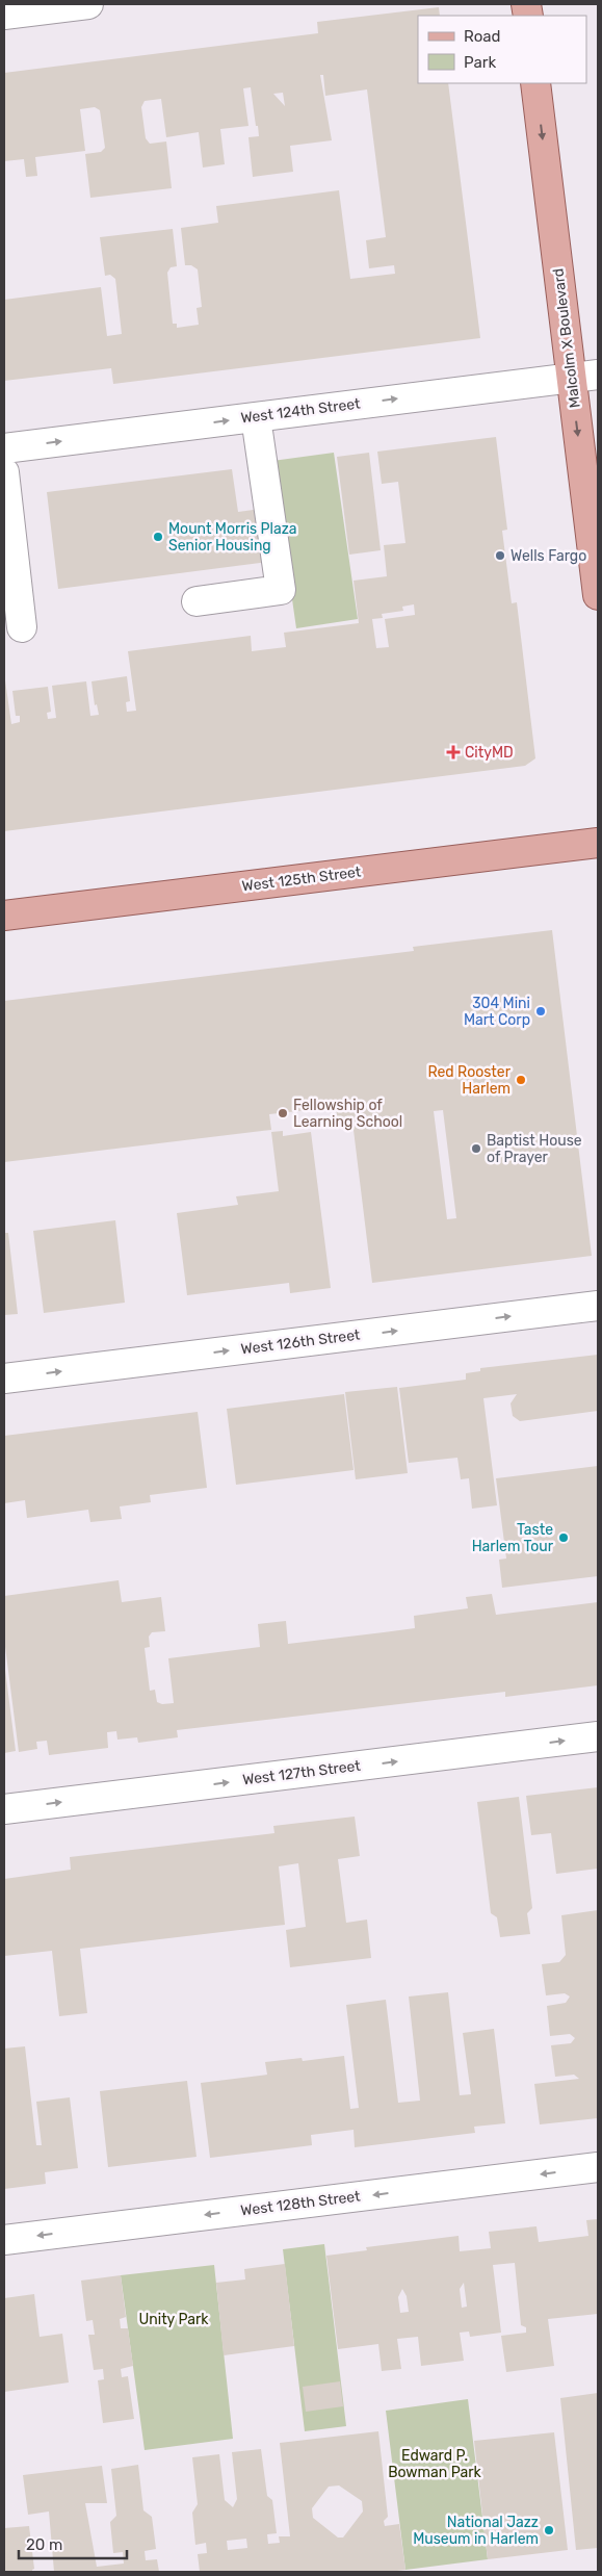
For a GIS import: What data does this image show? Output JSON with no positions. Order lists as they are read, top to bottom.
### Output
{
  "streets": {
    "main road": ["Malcolm X Boulevard", "West 125th Street"],
    "street": [
      "West 124th Street",
      "West 126th Street",
      "West 127th Street",
      "West 128th Street"
    ]
  },
  "crossings": [
    ["Malcolm X Boulevard", "West 124th Street"]
  ],
  "one_way": [
    "Malcolm X Boulevard",
    "West 124th Street",
    "West 126th Street",
    "West 127th Street",
    "West 128th Street"
  ],
  "parks": ["Unity Park", "Edward P. Bowman Park"],
  "places": {
    "other": [
      "Mount Morris Plaza Senior Housing",
      "Wells Fargo",
      "304 Mini Mart Corp",
      "Red Rooster Harlem",
      "Fellowship of Learning School",
      "Baptist House of Prayer",
      "Taste Harlem Tour",
      "National Jazz Museum in Harlem"
    ],
    "health": ["CityMD"]
  },
  "legend": ["Road", "Park"],
  "scale_bar": "20 m"
}
